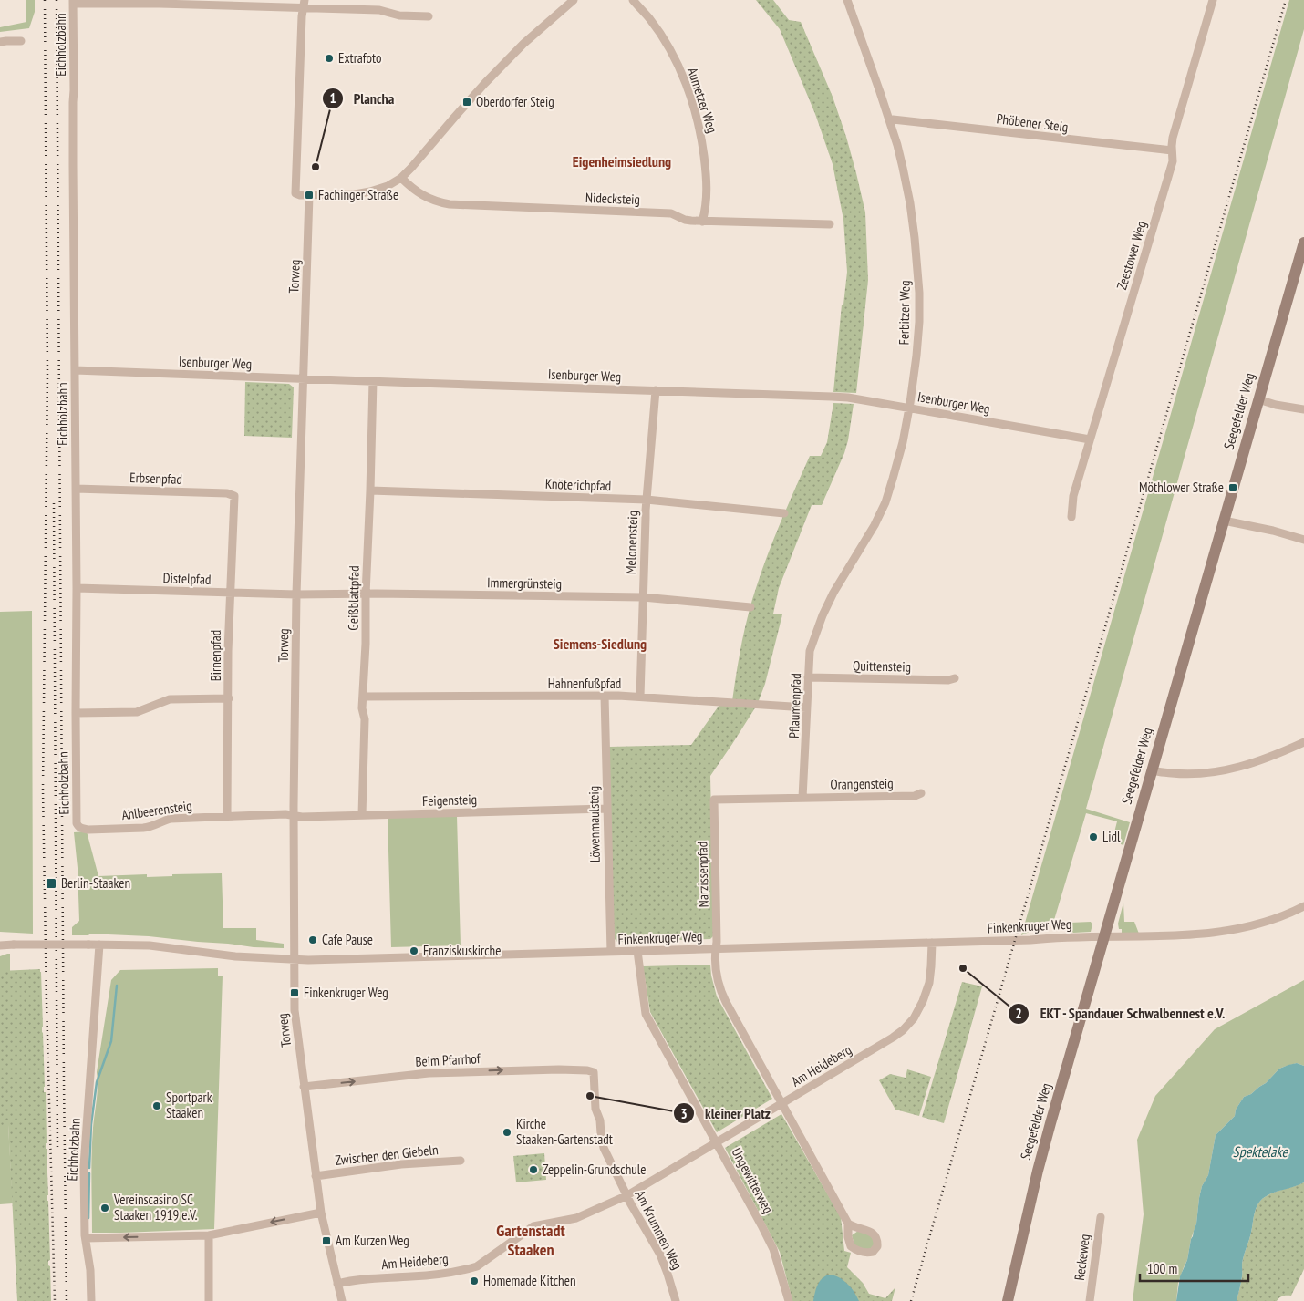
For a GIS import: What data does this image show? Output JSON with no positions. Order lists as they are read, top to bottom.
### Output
{
  "streets": {
    "street": [
      "Eichholzbahn",
      "Aumetzer Weg",
      "Phöbener Steig",
      "Nidecksteig",
      "Zeestower Weg",
      "Torweg",
      "Ferbitzer Weg",
      "Isenburger Weg",
      "Seegefelder Weg",
      "Erbsenpfad",
      "Knöterichpfad",
      "Melonensteig",
      "Distelpfad",
      "Immergrünsteig",
      "Geißblattpfad",
      "Birnenpfad",
      "Quittensteig",
      "Hahnenfußpfad",
      "Pflaumenpfad",
      "Orangensteig",
      "Feigensteig",
      "Ahlbeerensteig",
      "Löwenmaulsteig",
      "Narzissenpfad",
      "Finkenkruger Weg",
      "Beim Pfarrhof",
      "Am Heideberg",
      "Zwischen den Giebeln",
      "Ungewitterweg",
      "Am Krummen Weg",
      "Reckeweg"
    ]
  },
  "crossings": [
    ["Eichholzbahn", "Isenburger Weg"],
    ["Eichholzbahn", "Erbsenpfad"],
    ["Eichholzbahn", "Distelpfad"],
    ["Eichholzbahn", "Ahlbeerensteig"],
    ["Eichholzbahn", "Finkenkruger Weg"],
    ["Aumetzer Weg", "Nidecksteig"],
    ["Phöbener Steig", "Zeestower Weg"],
    ["Phöbener Steig", "Ferbitzer Weg"],
    ["Zeestower Weg", "Isenburger Weg"],
    ["Torweg", "Isenburger Weg"],
    ["Torweg", "Distelpfad"],
    ["Torweg", "Immergrünsteig"],
    ["Torweg", "Feigensteig"],
    ["Torweg", "Ahlbeerensteig"],
    ["Torweg", "Finkenkruger Weg"],
    ["Torweg", "Beim Pfarrhof"],
    ["Torweg", "Am Heideberg"],
    ["Torweg", "Zwischen den Giebeln"],
    ["Ferbitzer Weg", "Isenburger Weg"],
    ["Ferbitzer Weg", "Pflaumenpfad"],
    ["Isenburger Weg", "Melonensteig"],
    ["Isenburger Weg", "Geißblattpfad"],
    ["Seegefelder Weg", "Finkenkruger Weg"],
    ["Erbsenpfad", "Birnenpfad"],
    ["Knöterichpfad", "Melonensteig"],
    ["Knöterichpfad", "Geißblattpfad"],
    ["Melonensteig", "Immergrünsteig"],
    ["Melonensteig", "Hahnenfußpfad"],
    ["Distelpfad", "Immergrünsteig"],
    ["Distelpfad", "Birnenpfad"],
    ["Immergrünsteig", "Geißblattpfad"],
    ["Geißblattpfad", "Hahnenfußpfad"],
    ["Geißblattpfad", "Feigensteig"],
    ["Birnenpfad", "Ahlbeerensteig"],
    ["Quittensteig", "Pflaumenpfad"],
    ["Hahnenfußpfad", "Pflaumenpfad"],
    ["Hahnenfußpfad", "Löwenmaulsteig"],
    ["Pflaumenpfad", "Orangensteig"],
    ["Pflaumenpfad", "Narzissenpfad"],
    ["Orangensteig", "Narzissenpfad"],
    ["Feigensteig", "Ahlbeerensteig"],
    ["Feigensteig", "Löwenmaulsteig"],
    ["Löwenmaulsteig", "Finkenkruger Weg"],
    ["Narzissenpfad", "Finkenkruger Weg"],
    ["Finkenkruger Weg", "Am Heideberg"],
    ["Finkenkruger Weg", "Ungewitterweg"],
    ["Beim Pfarrhof", "Am Krummen Weg"],
    ["Am Heideberg", "Ungewitterweg"],
    ["Am Heideberg", "Am Krummen Weg"]
  ],
  "one_way": ["Beim Pfarrhof"],
  "districts": ["Eigenheimsiedlung", "Siemens-Siedlung", "Gartenstadt Staaken"],
  "water": ["Spektelake"],
  "places": {
    "other": [
      "Extrafoto",
      "Plancha",
      "Lidl",
      "Cafe Pause",
      "Franziskuskirche",
      "EKT - Spandauer Schwalbennest e.V.",
      "kleiner Platz",
      "Sportpark Staaken",
      "Kirche Staaken-Gartenstadt",
      "Zeppelin-Grundschule",
      "Vereinscasino SC Staaken 1919 e.V.",
      "Homemade Kitchen"
    ],
    "transit": [
      "Oberdorfer Steig",
      "Fachinger Straße",
      "Möthlower Straße",
      "Berlin-Staaken",
      "Finkenkruger Weg",
      "Am Kurzen Weg"
    ]
  },
  "scale_bar": "100 m"
}
